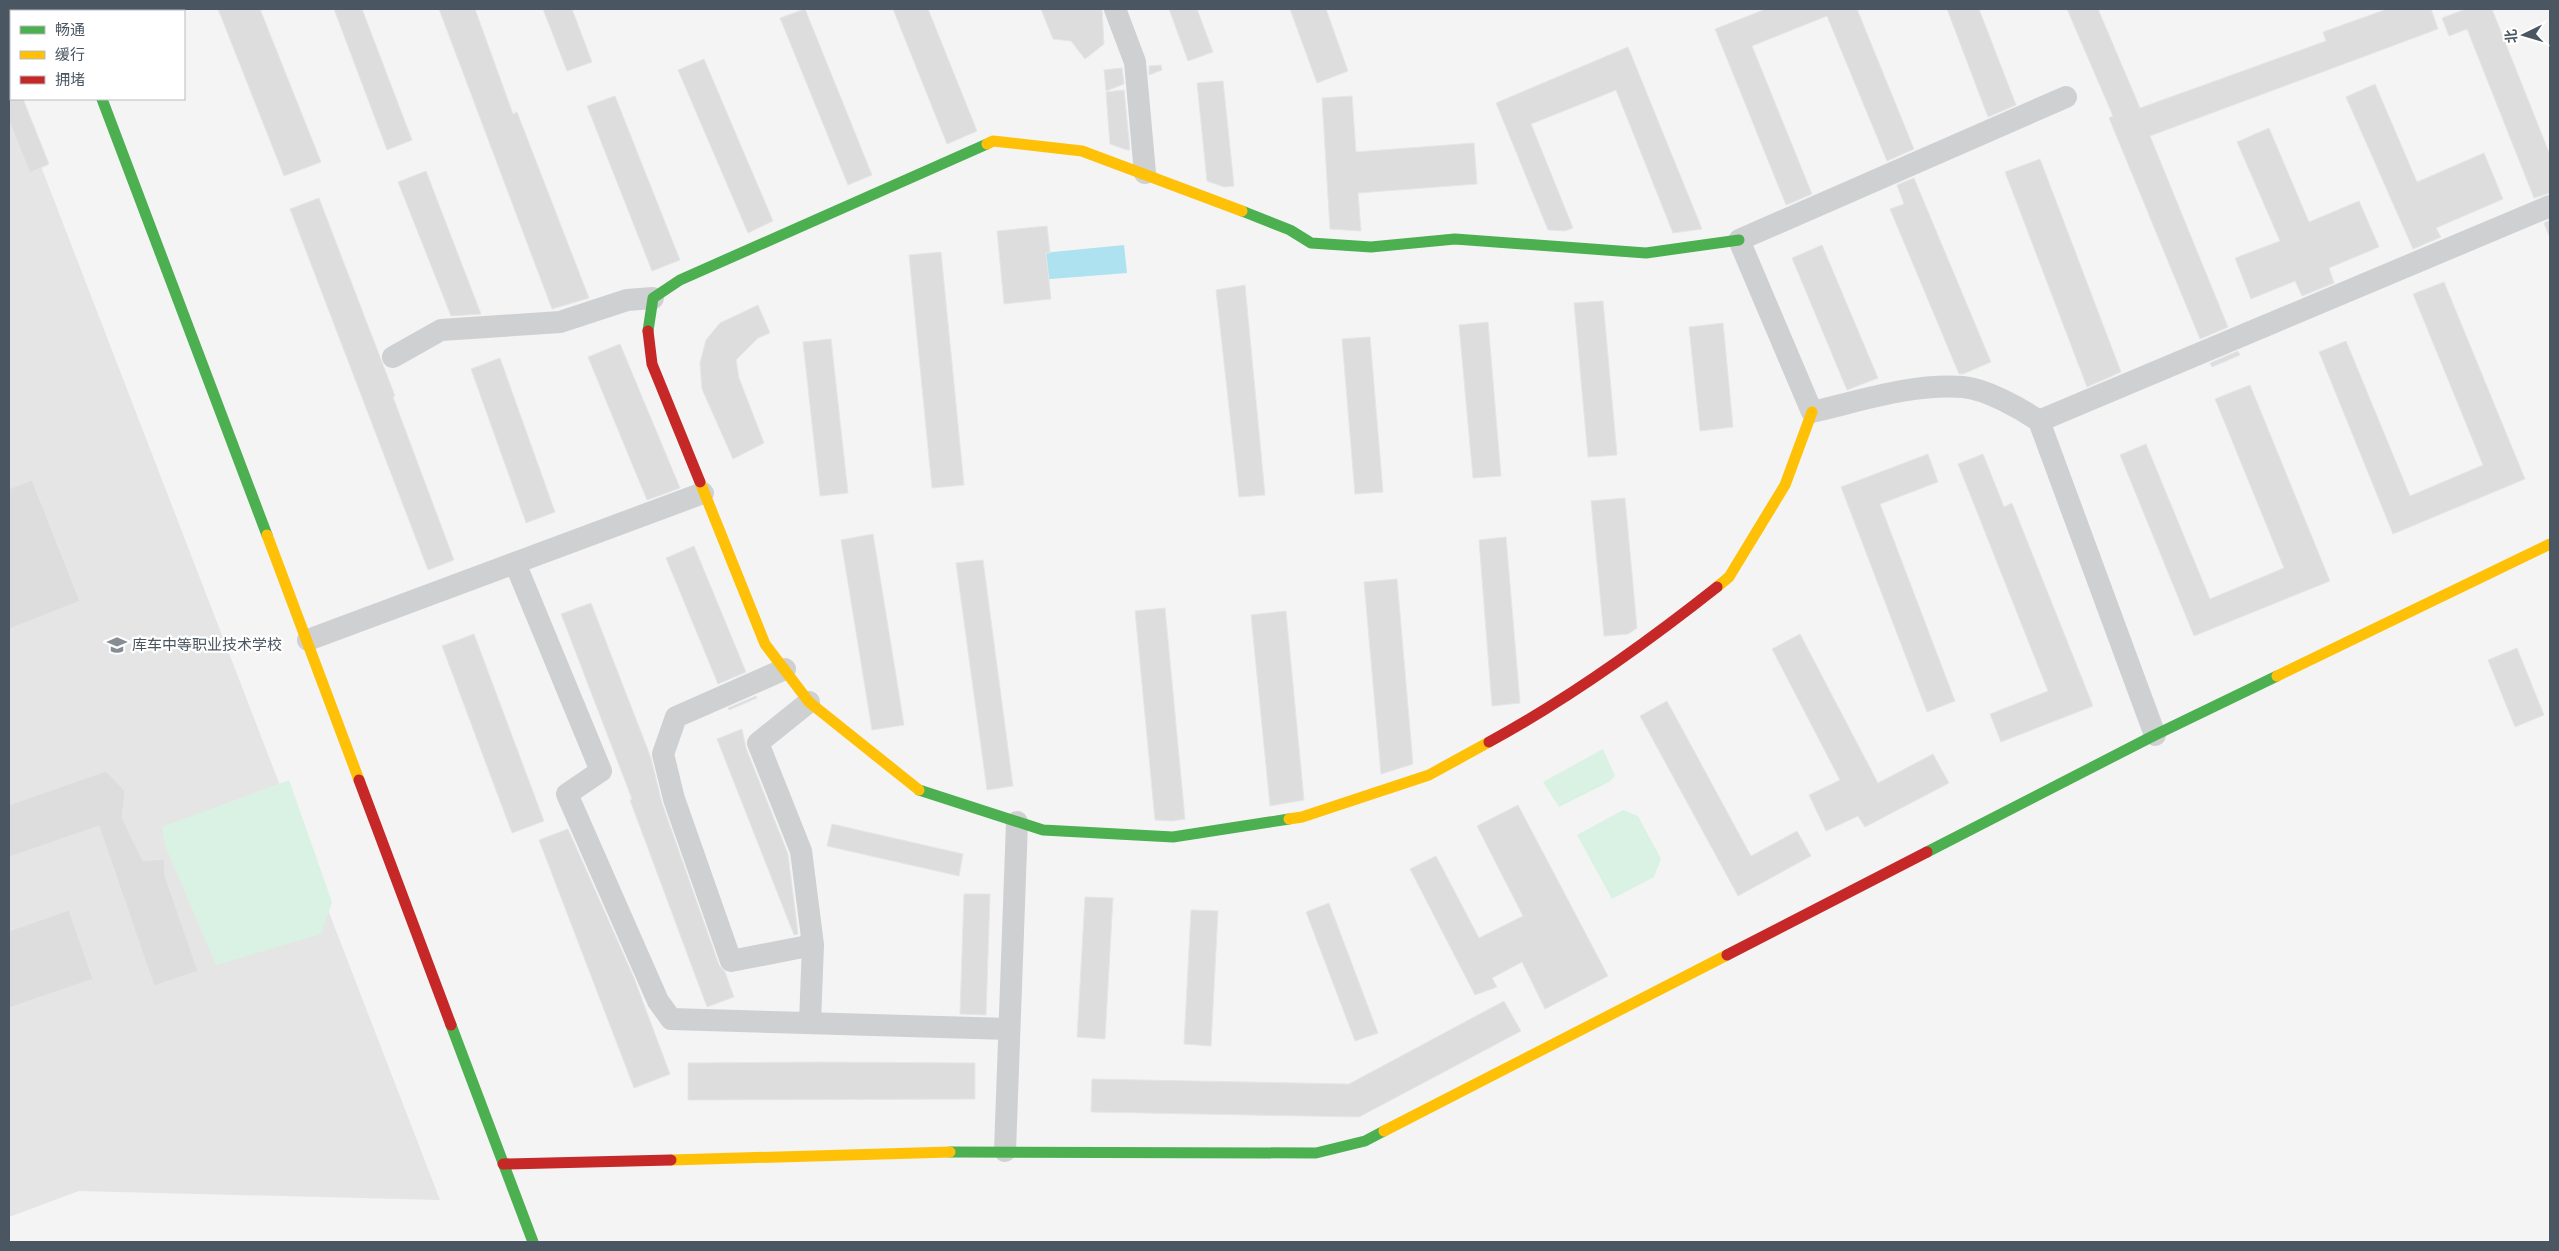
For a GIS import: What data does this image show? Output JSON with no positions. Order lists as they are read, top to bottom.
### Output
{
  "places": {
    "school or university": ["库车中等职业技术学校"]
  },
  "legend": ["畅通", "缓行", "拥堵"],
  "north": "left"
}
